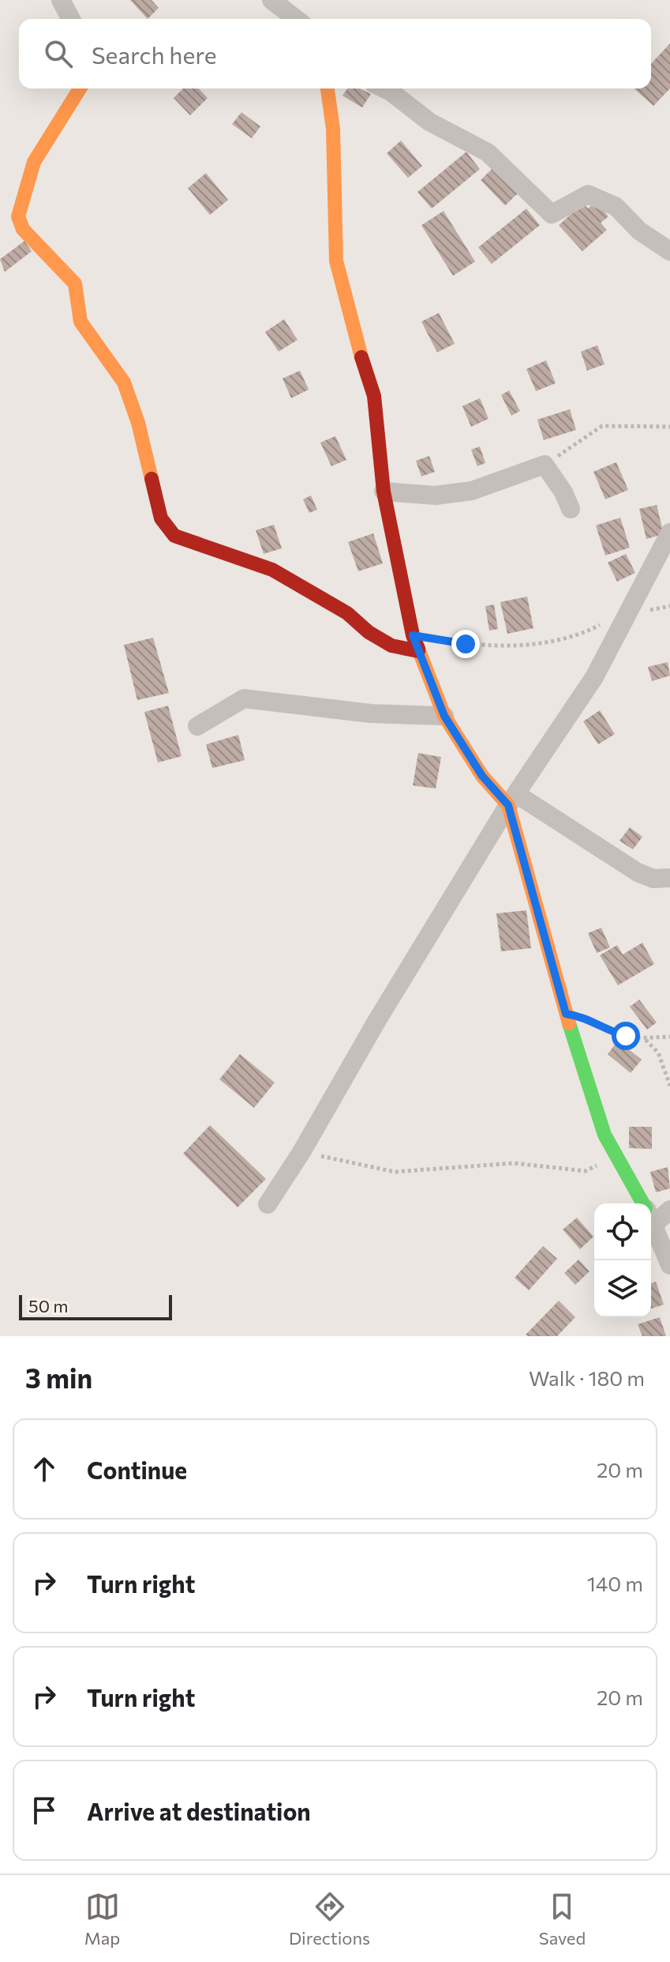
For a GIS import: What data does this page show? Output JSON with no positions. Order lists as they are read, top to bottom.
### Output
{
  "scale_bar": "50 m",
  "page": {
    "search": "Search here",
    "scale": "50 m",
    "heading": ["3 min", "Walk · 180 m"],
    "list": [
      ["Continue", "20 m"],
      ["Turn right", "140 m"],
      ["Turn right", "20 m"],
      "Arrive at destination"
    ],
    "nav": ["Map", "Directions", "Saved"]
  }
}
